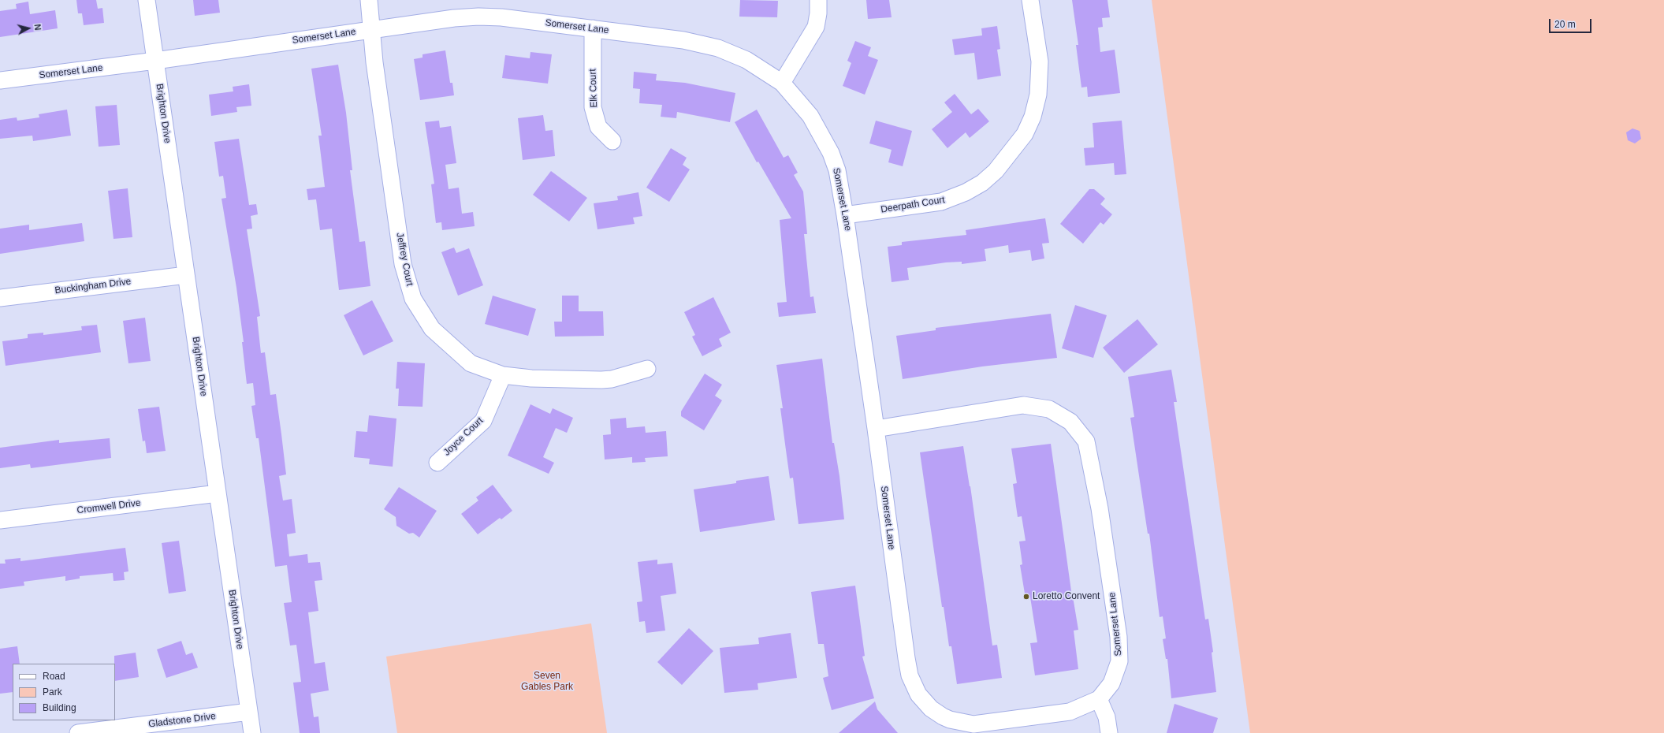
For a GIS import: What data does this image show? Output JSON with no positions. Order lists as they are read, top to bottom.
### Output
{
  "streets": {
    "street": [
      "Somerset Lane",
      "Elk Court",
      "Brighton Drive",
      "Deerpath Court",
      "Jeffrey Court",
      "Buckingham Drive",
      "Joyce Court",
      "Cromwell Drive",
      "Gladstone Drive"
    ]
  },
  "crossings": [
    ["Somerset Lane", "Elk Court"],
    ["Somerset Lane", "Brighton Drive"],
    ["Somerset Lane", "Deerpath Court"],
    ["Somerset Lane", "Jeffrey Court"],
    ["Brighton Drive", "Buckingham Drive"],
    ["Brighton Drive", "Cromwell Drive"],
    ["Brighton Drive", "Gladstone Drive"],
    ["Jeffrey Court", "Joyce Court"]
  ],
  "parks": ["Seven Gables Park"],
  "places": ["Loretto Convent"],
  "legend": ["Road", "Park", "Building"],
  "scale_bar": "20 m",
  "north": "right"
}
